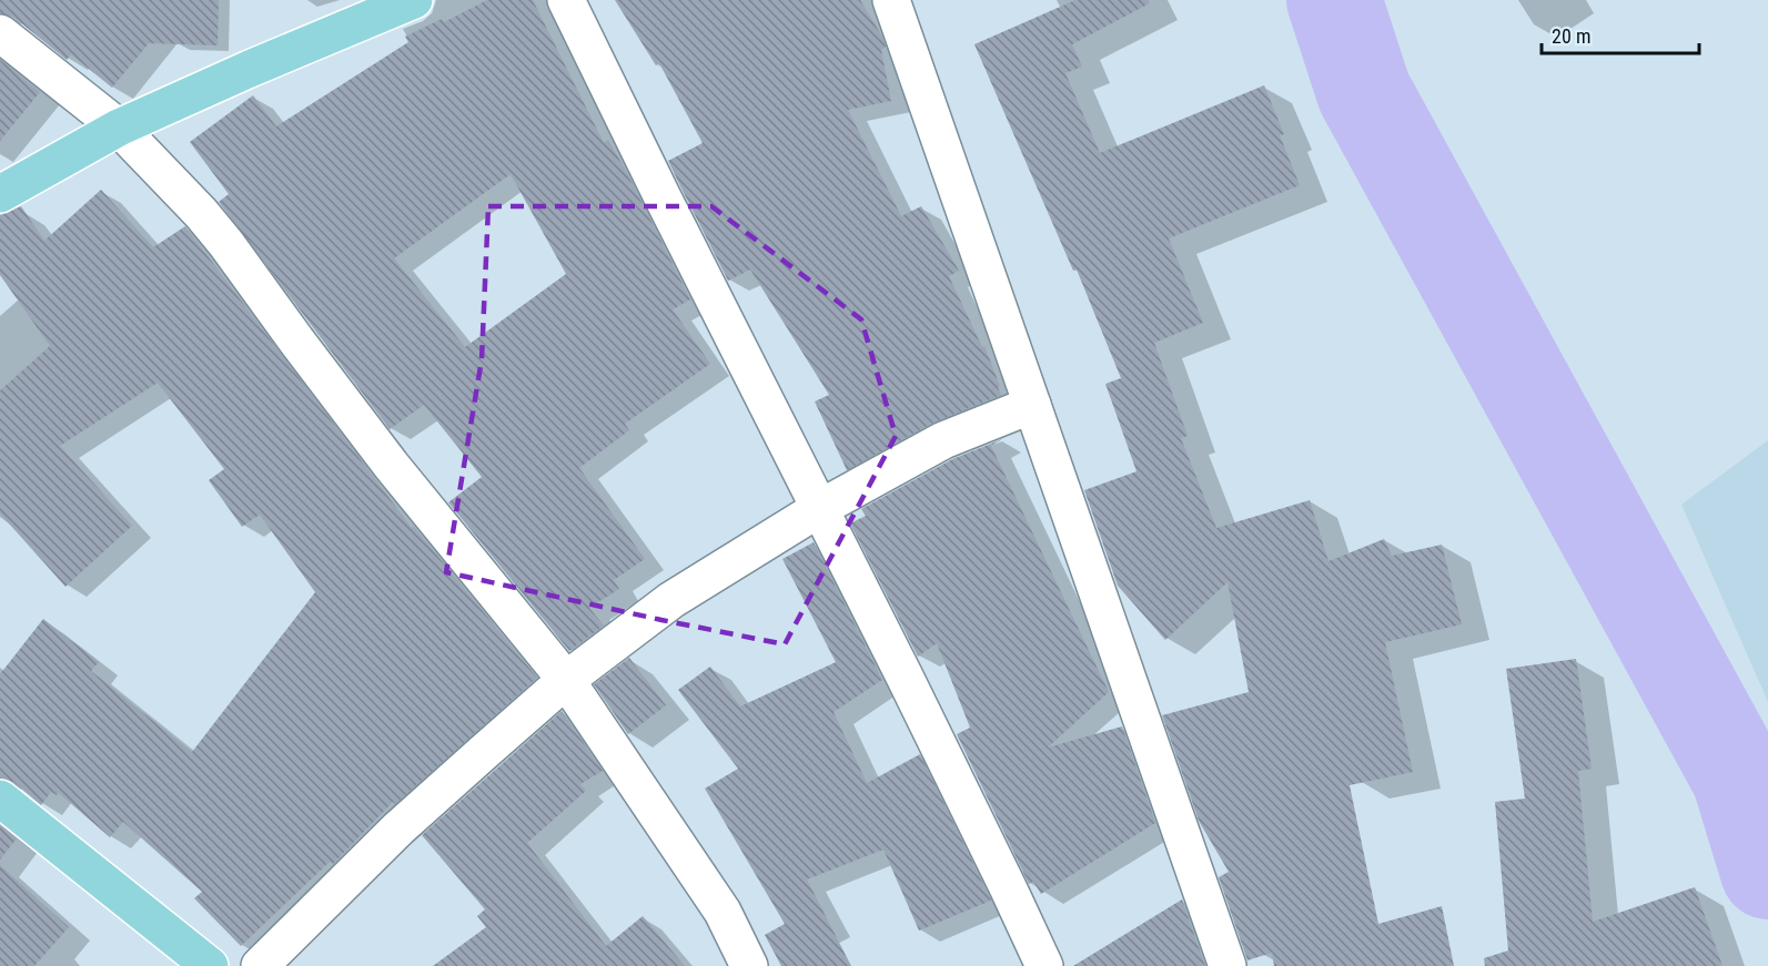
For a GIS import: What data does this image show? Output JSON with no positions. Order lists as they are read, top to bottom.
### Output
{
  "scale_bar": "20 m"
}
